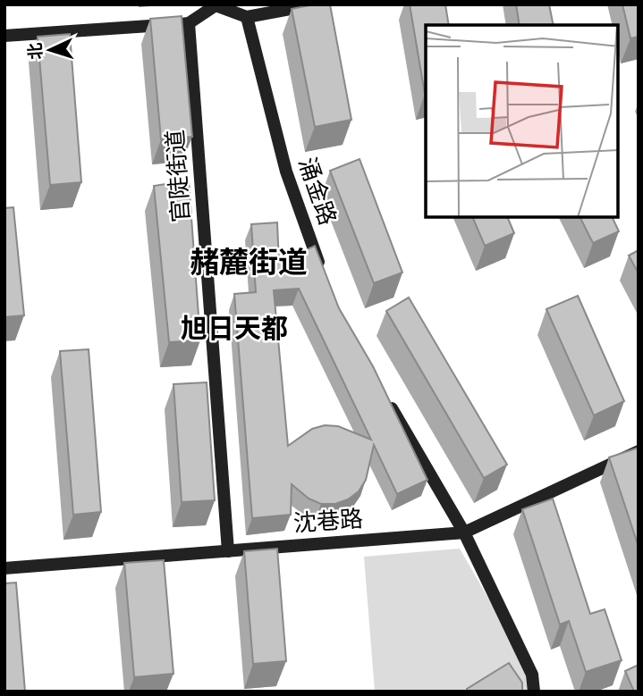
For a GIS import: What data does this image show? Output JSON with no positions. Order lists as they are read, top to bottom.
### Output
{
  "streets": {
    "street": ["官陡街道", "涌金路", "沈巷路"]
  },
  "crossings": [
    ["官陡街道", "沈巷路"]
  ],
  "districts": ["赭麓街道", "旭日天都"],
  "north": "left"
}
